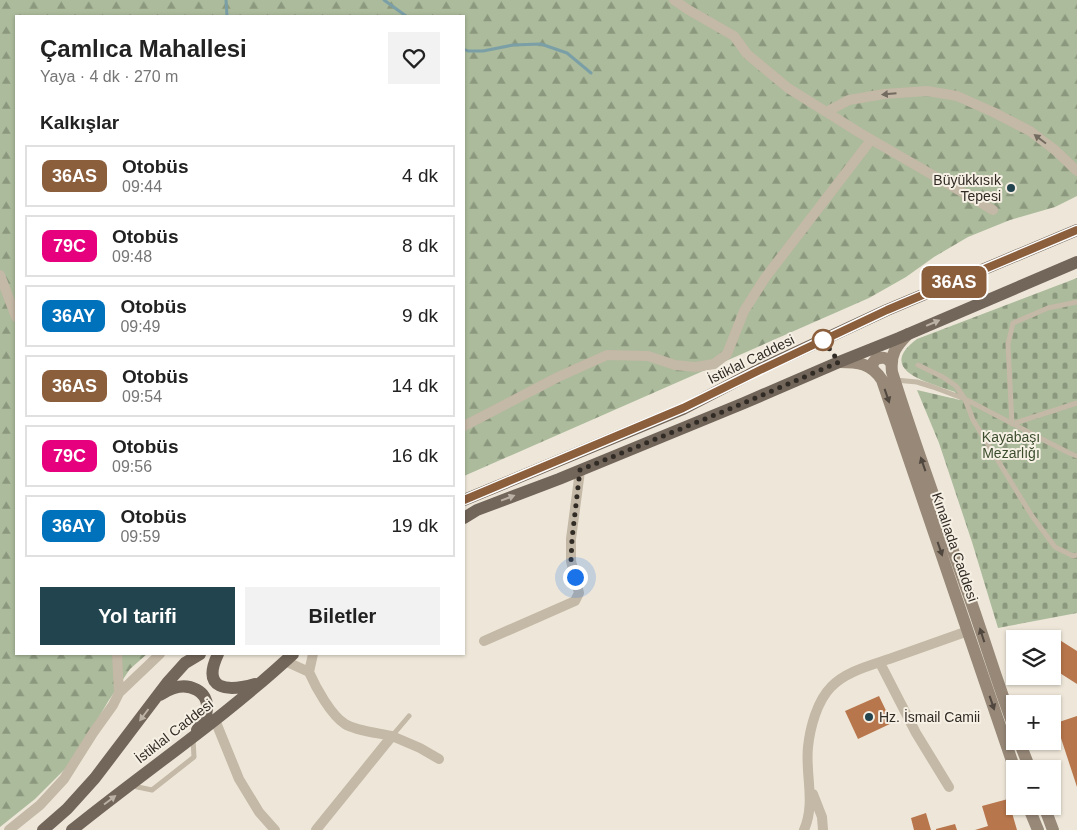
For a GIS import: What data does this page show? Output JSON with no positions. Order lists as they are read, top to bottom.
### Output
{
  "streets": {
    "main road": ["İstiklal Caddesi", "Kınalıada Caddesi"]
  },
  "parks": ["Kayabaşı Mezarlığı"],
  "places": ["Büyükkısık Tepesi", "Hz. İsmail Camii"],
  "lines": ["bus line 36AS"],
  "page": {
    "on_map": "36AS",
    "heading": [
      ["Çamlıca Mahallesi", "Yaya · 4 dk · 270 m"],
      "Kalkışlar"
    ],
    "list": [
      {
        "mark": "36AS",
        "name": "Otobüs",
        "note": "09:44",
        "value": "4 dk"
      },
      {
        "mark": "79C",
        "name": "Otobüs",
        "note": "09:48",
        "value": "8 dk"
      },
      {
        "mark": "36AY",
        "name": "Otobüs",
        "note": "09:49",
        "value": "9 dk"
      },
      {
        "mark": "36AS",
        "name": "Otobüs",
        "note": "09:54",
        "value": "14 dk"
      },
      {
        "mark": "79C",
        "name": "Otobüs",
        "note": "09:56",
        "value": "16 dk"
      },
      {
        "mark": "36AY",
        "name": "Otobüs",
        "note": "09:59",
        "value": "19 dk"
      }
    ],
    "buttons": ["Yol tarifi", "Biletler"],
    "map_buttons": ["+", "−"]
  }
}
